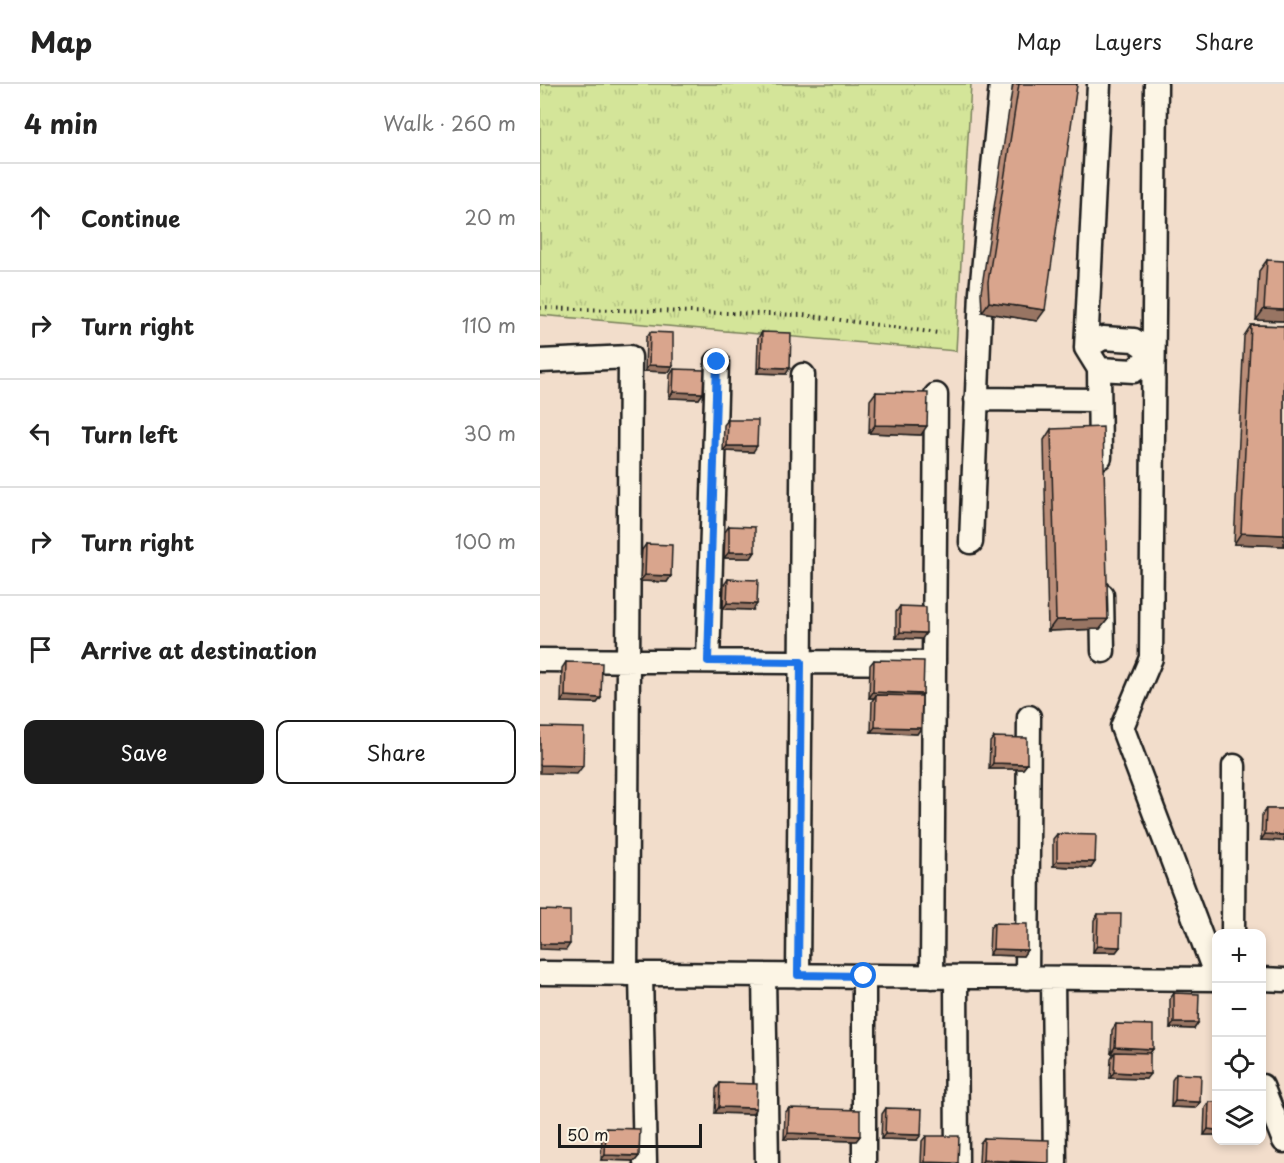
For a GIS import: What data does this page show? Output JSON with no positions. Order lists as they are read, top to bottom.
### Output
{
  "scale_bar": "50 m",
  "page": {
    "header": "Map",
    "nav": ["Map", "Layers", "Share"],
    "heading": ["4 min", "Walk · 260 m"],
    "list": [
      ["Continue", "20 m"],
      ["Turn right", "110 m"],
      ["Turn left", "30 m"],
      ["Turn right", "100 m"],
      "Arrive at destination"
    ],
    "buttons": ["Save", "Share"],
    "map_buttons": ["+", "−"],
    "scale": "50 m"
  }
}
